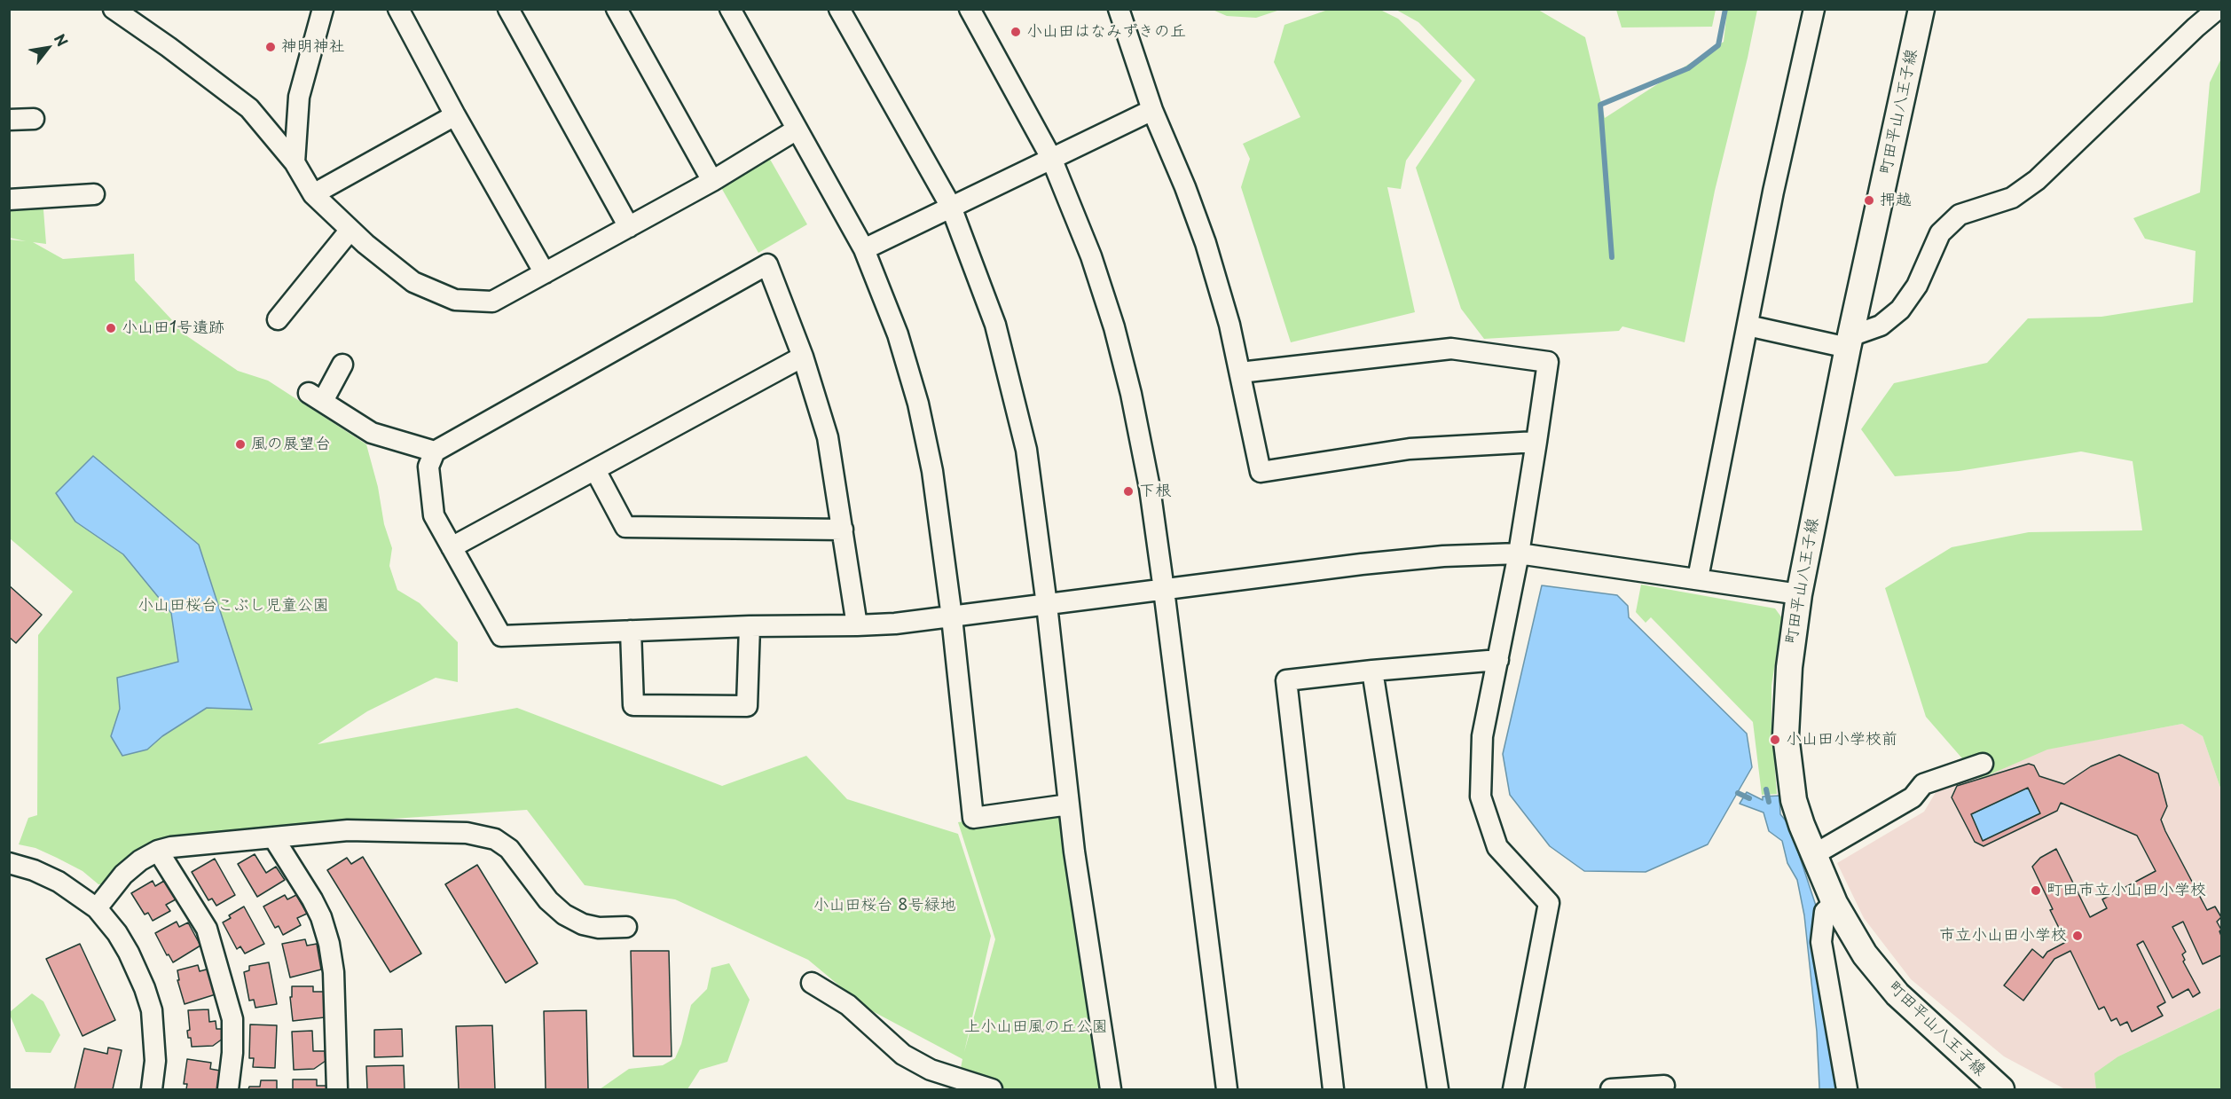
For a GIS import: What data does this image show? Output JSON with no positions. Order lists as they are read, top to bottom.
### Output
{
  "streets": {
    "main road": ["町田平山八王子線"]
  },
  "parks": ["小山田桜台こぶし児童公園", "小山田桜台 8号緑地", "上小山田風の丘公園"],
  "places": [
    "小山田はなみずきの丘",
    "神明神社",
    "押越",
    "小山田1号遺跡",
    "風の展望台",
    "下根",
    "小山田小学校前",
    "町田市立小山田小学校",
    "市立小山田小学校"
  ],
  "north": "top right"
}
